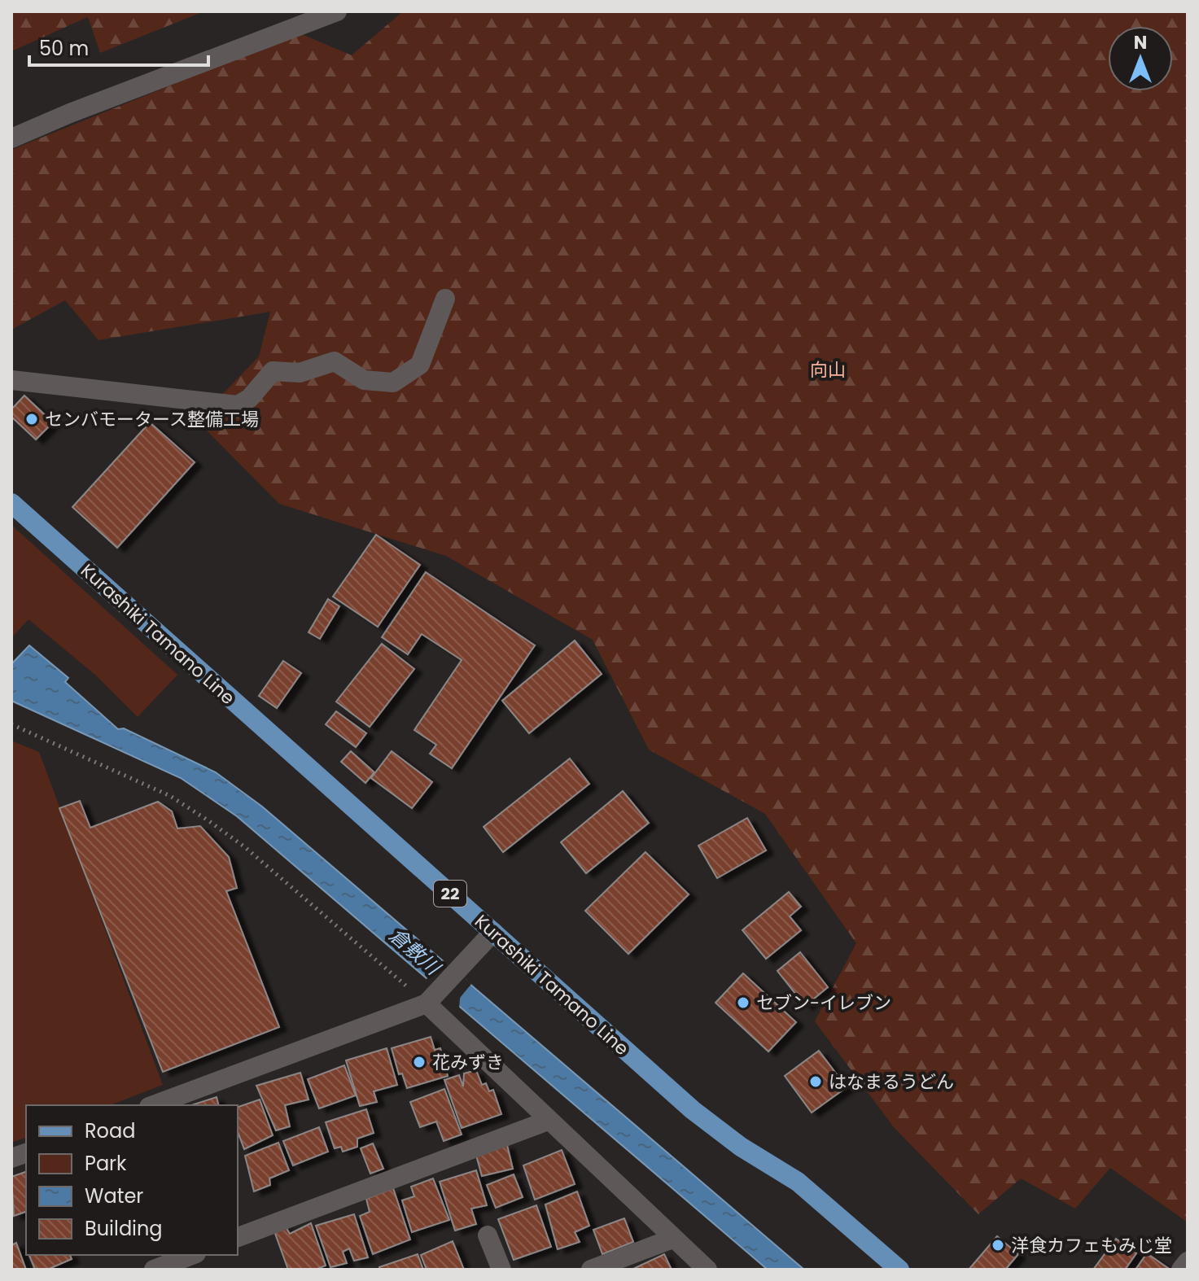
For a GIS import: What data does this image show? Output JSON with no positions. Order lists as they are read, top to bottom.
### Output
{
  "streets": {
    "main road": ["Kurashiki Tamano Line", "22"]
  },
  "water": ["倉敷川"],
  "parks": ["向山"],
  "places": [
    "センバモータース整備工場",
    "セブン-イレブン",
    "花みずき",
    "はなまるうどん",
    "洋食カフェもみじ堂"
  ],
  "legend": [
    "Road",
    "Park",
    "Water",
    "Building"
  ],
  "scale_bar": "50 m",
  "north": "top"
}
